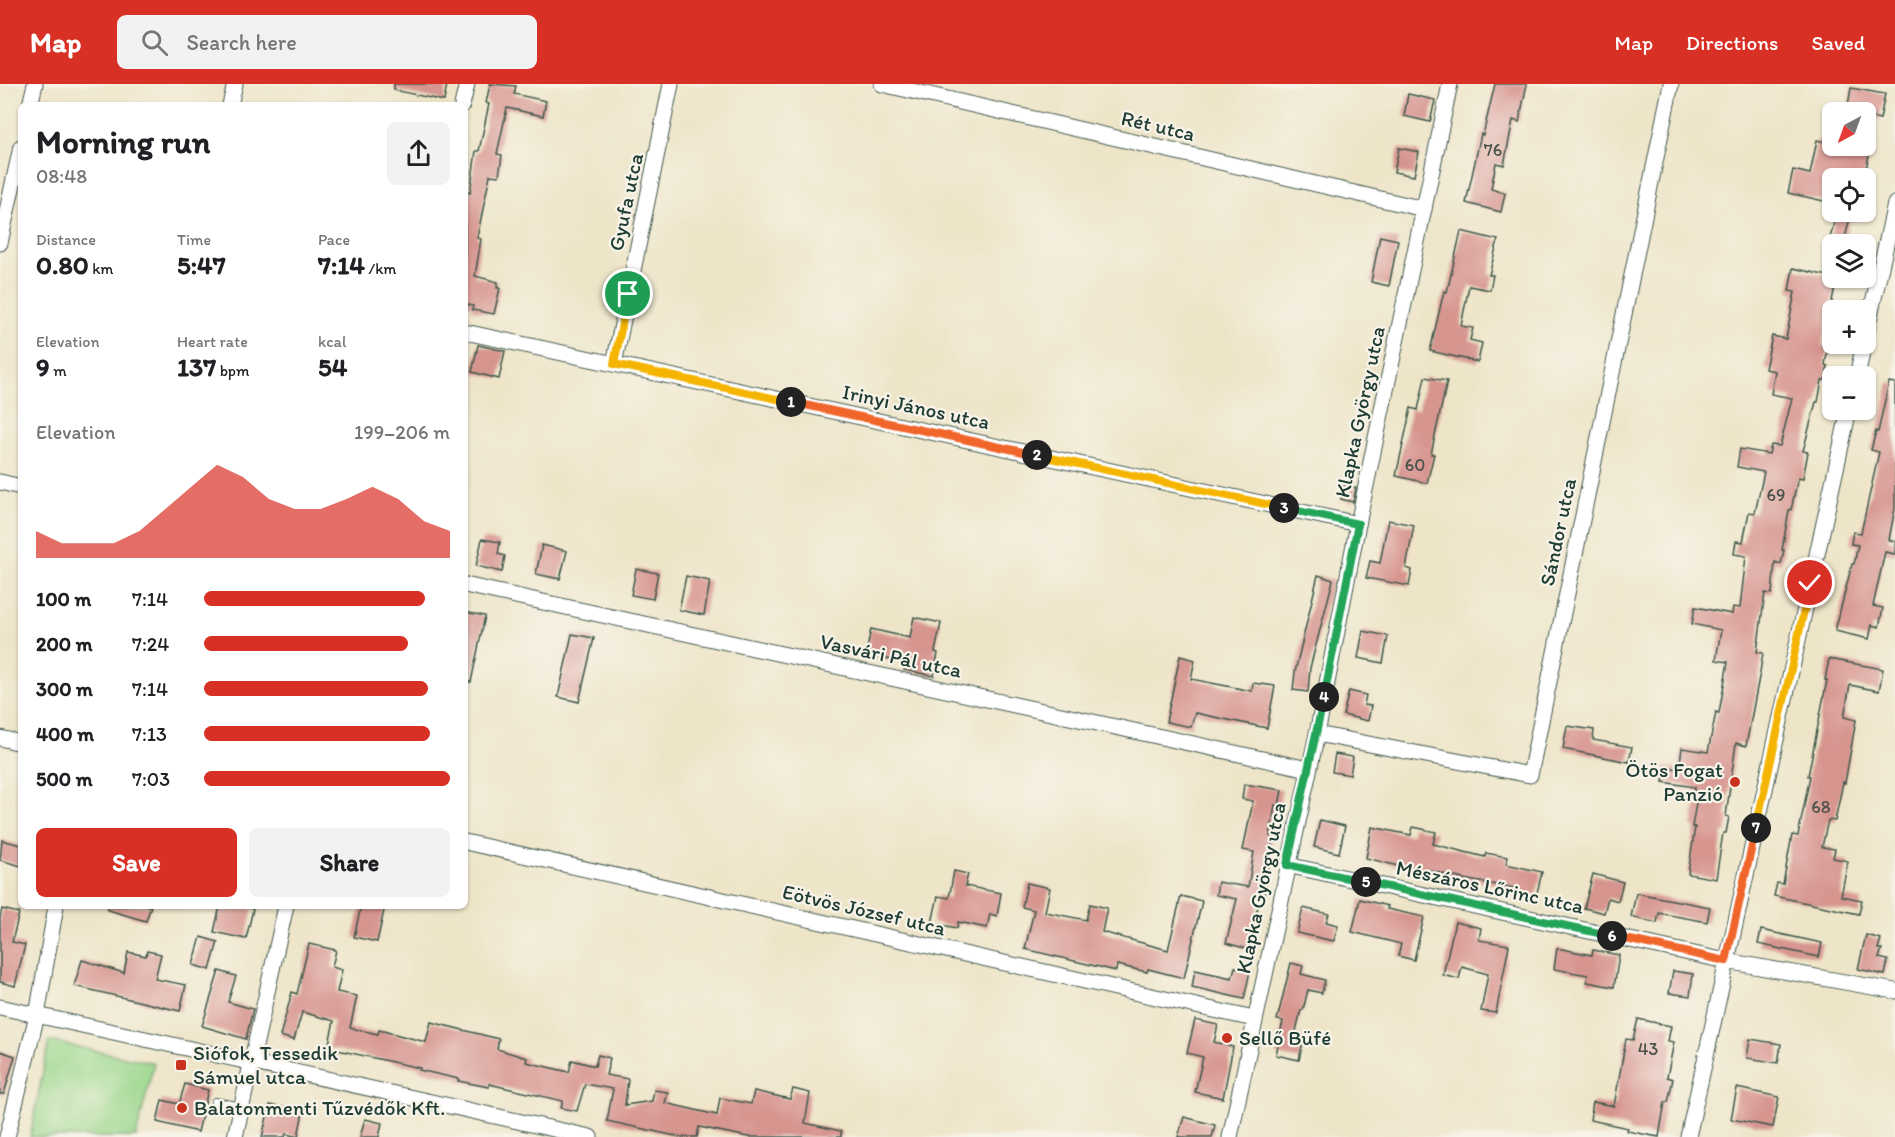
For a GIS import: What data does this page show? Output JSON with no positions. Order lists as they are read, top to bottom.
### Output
{
  "streets": {
    "street": [
      "Rét utca",
      "Gyufa utca",
      "Irinyi János utca",
      "Klapka György utca",
      "Sándor utca",
      "Vasvári Pál utca",
      "Mészáros Lőrinc utca",
      "Eötvös József utca"
    ]
  },
  "crossings": [
    ["Rét utca", "Klapka György utca"],
    ["Gyufa utca", "Irinyi János utca"],
    ["Irinyi János utca", "Klapka György utca"],
    ["Klapka György utca", "Sándor utca"],
    ["Klapka György utca", "Vasvári Pál utca"],
    ["Klapka György utca", "Mészáros Lőrinc utca"],
    ["Klapka György utca", "Eötvös József utca"]
  ],
  "places": {
    "other": ["Ötös Fogat Panzió", "Sellő Büfé", "Balatonmenti Tűzvédők Kft."],
    "transit": ["Siófok, Tessedik Sámuel utca"]
  },
  "house_numbers": [
    "76",
    "60",
    "69",
    "68",
    "43"
  ],
  "north": "bottom left",
  "page": {
    "header": "Map",
    "search": "Search here",
    "nav": ["Map", "Directions", "Saved"],
    "map_buttons": ["+", "−"],
    "heading": ["Morning run", "08:48"],
    "stats": [
      ["Distance", "0.80 km"],
      ["Time", "5:47"],
      ["Pace", "7:14 /km"],
      ["Elevation", "9 m"],
      ["Heart rate", "137 bpm"],
      ["kcal", "54"]
    ],
    "pins": [
      "1",
      "2",
      "3",
      "4",
      "7",
      "5",
      "6"
    ],
    "chart": ["Elevation", "199–206 m"],
    "list": [
      {
        "name": "100 m",
        "note": "7:14"
      },
      {
        "name": "200 m",
        "note": "7:24"
      },
      {
        "name": "300 m",
        "note": "7:14"
      },
      {
        "name": "400 m",
        "note": "7:13"
      },
      {
        "name": "500 m",
        "note": "7:03"
      }
    ],
    "buttons": ["Save", "Share"]
  }
}
